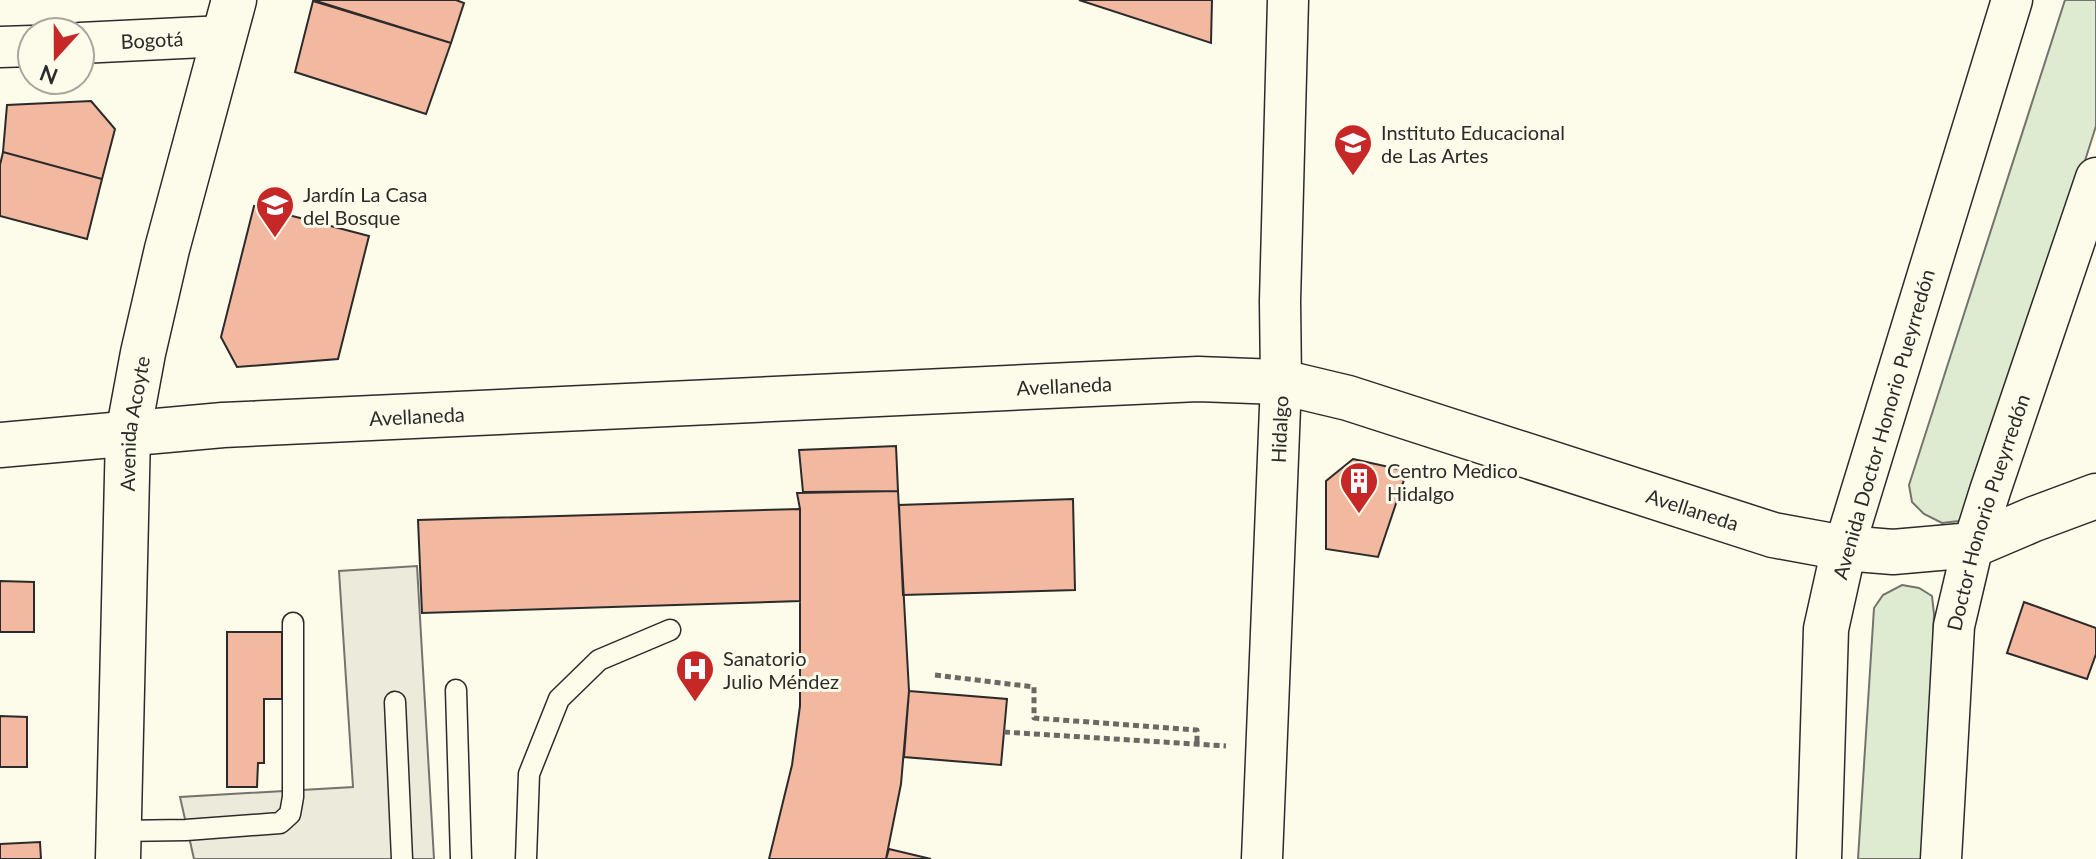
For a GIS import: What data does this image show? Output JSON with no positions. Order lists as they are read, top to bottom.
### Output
{
  "streets": {
    "street": [
      "Bogotá",
      "Avellaneda",
      "Avenida Acoyte",
      "Avenida Doctor Honorio Pueyrredón",
      "Hidalgo",
      "Doctor Honorio Pueyrredón"
    ]
  },
  "crossings": [
    ["Bogotá", "Avenida Acoyte"],
    ["Avellaneda", "Avenida Acoyte"],
    ["Avellaneda", "Avenida Doctor Honorio Pueyrredón"],
    ["Avellaneda", "Hidalgo"],
    ["Avellaneda", "Doctor Honorio Pueyrredón"]
  ],
  "places": {
    "school or university": ["Instituto Educacional de Las Artes", "Jardín La Casa del Bosque"],
    "building": ["Centro Medico Hidalgo"],
    "hospital": ["Sanatorio Julio Méndez"]
  },
  "north": "bottom"
}
